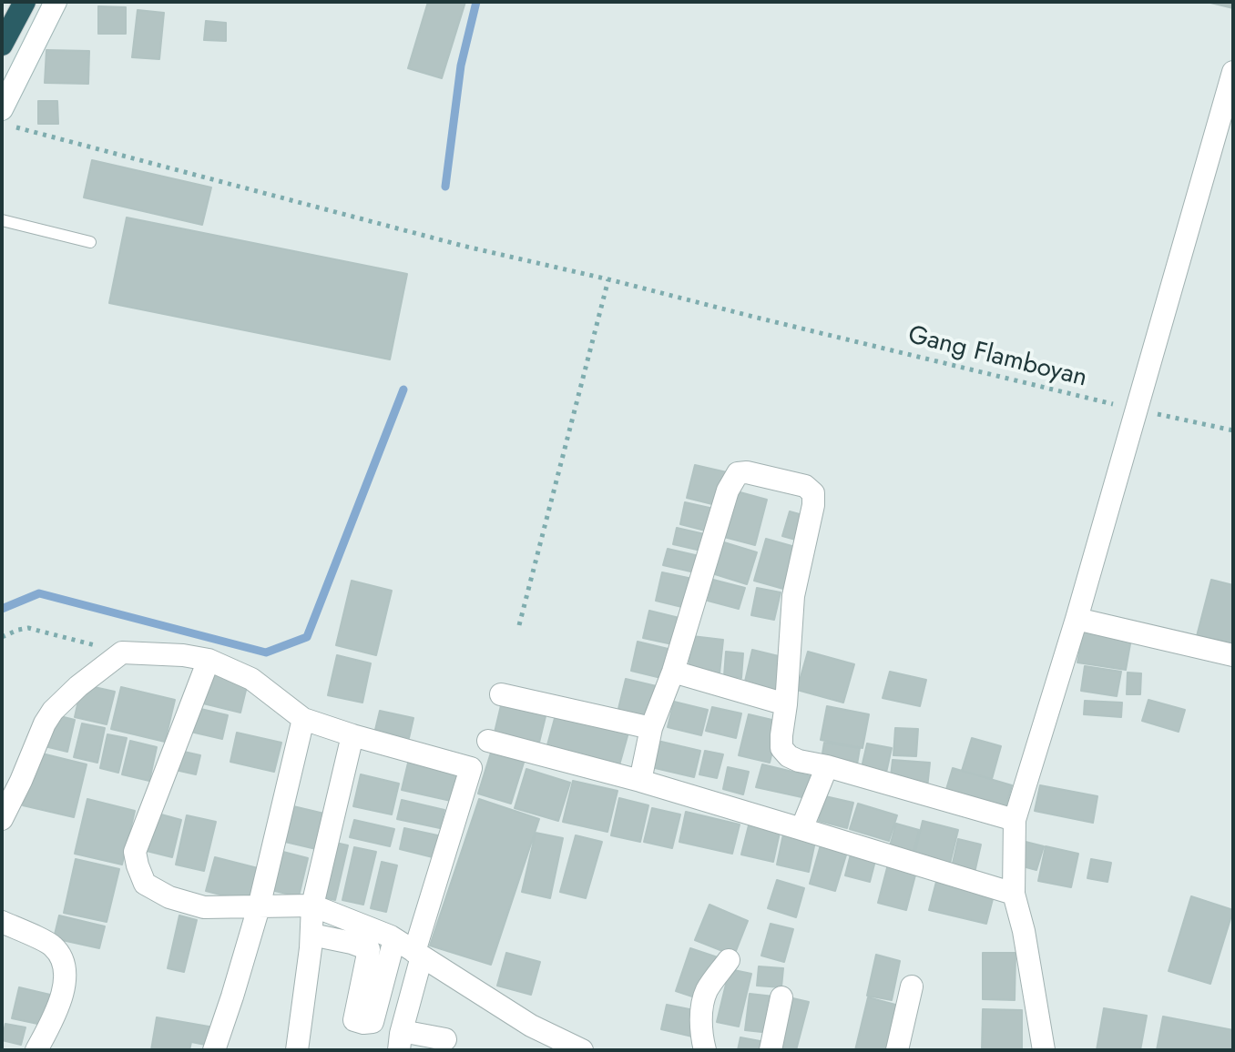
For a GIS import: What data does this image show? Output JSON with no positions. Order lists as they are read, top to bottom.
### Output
{
  "streets": {
    "path": ["Gang Flamboyan"]
  }
}
